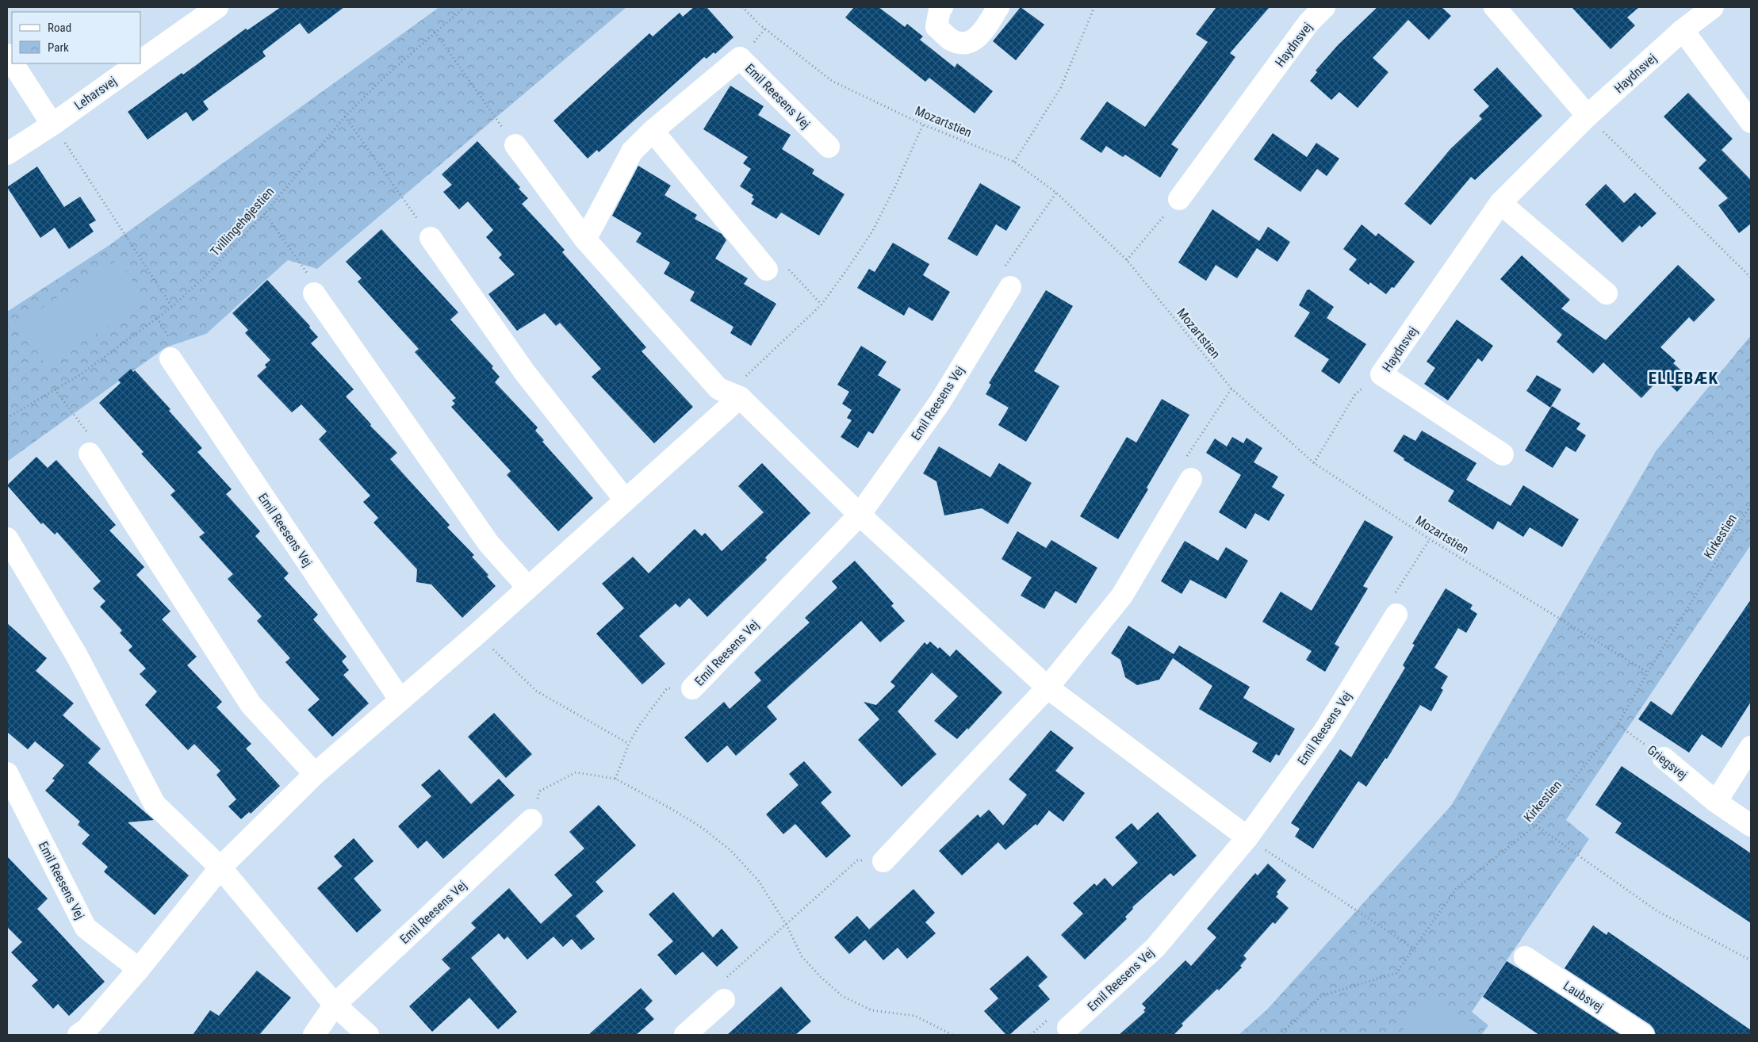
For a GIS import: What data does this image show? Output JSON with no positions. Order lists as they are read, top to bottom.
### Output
{
  "streets": {
    "street": [
      "Haydnsvej",
      "Leharsvej",
      "Emil Reesens Vej",
      "Griegsvej",
      "Laubsvej"
    ],
    "path": ["Mozartstien", "Tvillingehøjestien", "Kirkestien"]
  },
  "crossings": [
    ["Mozartstien", "Kirkestien"],
    ["Kirkestien", "Griegsvej"]
  ],
  "districts": ["ELLEBÆK"],
  "legend": ["Road", "Park"]
}
